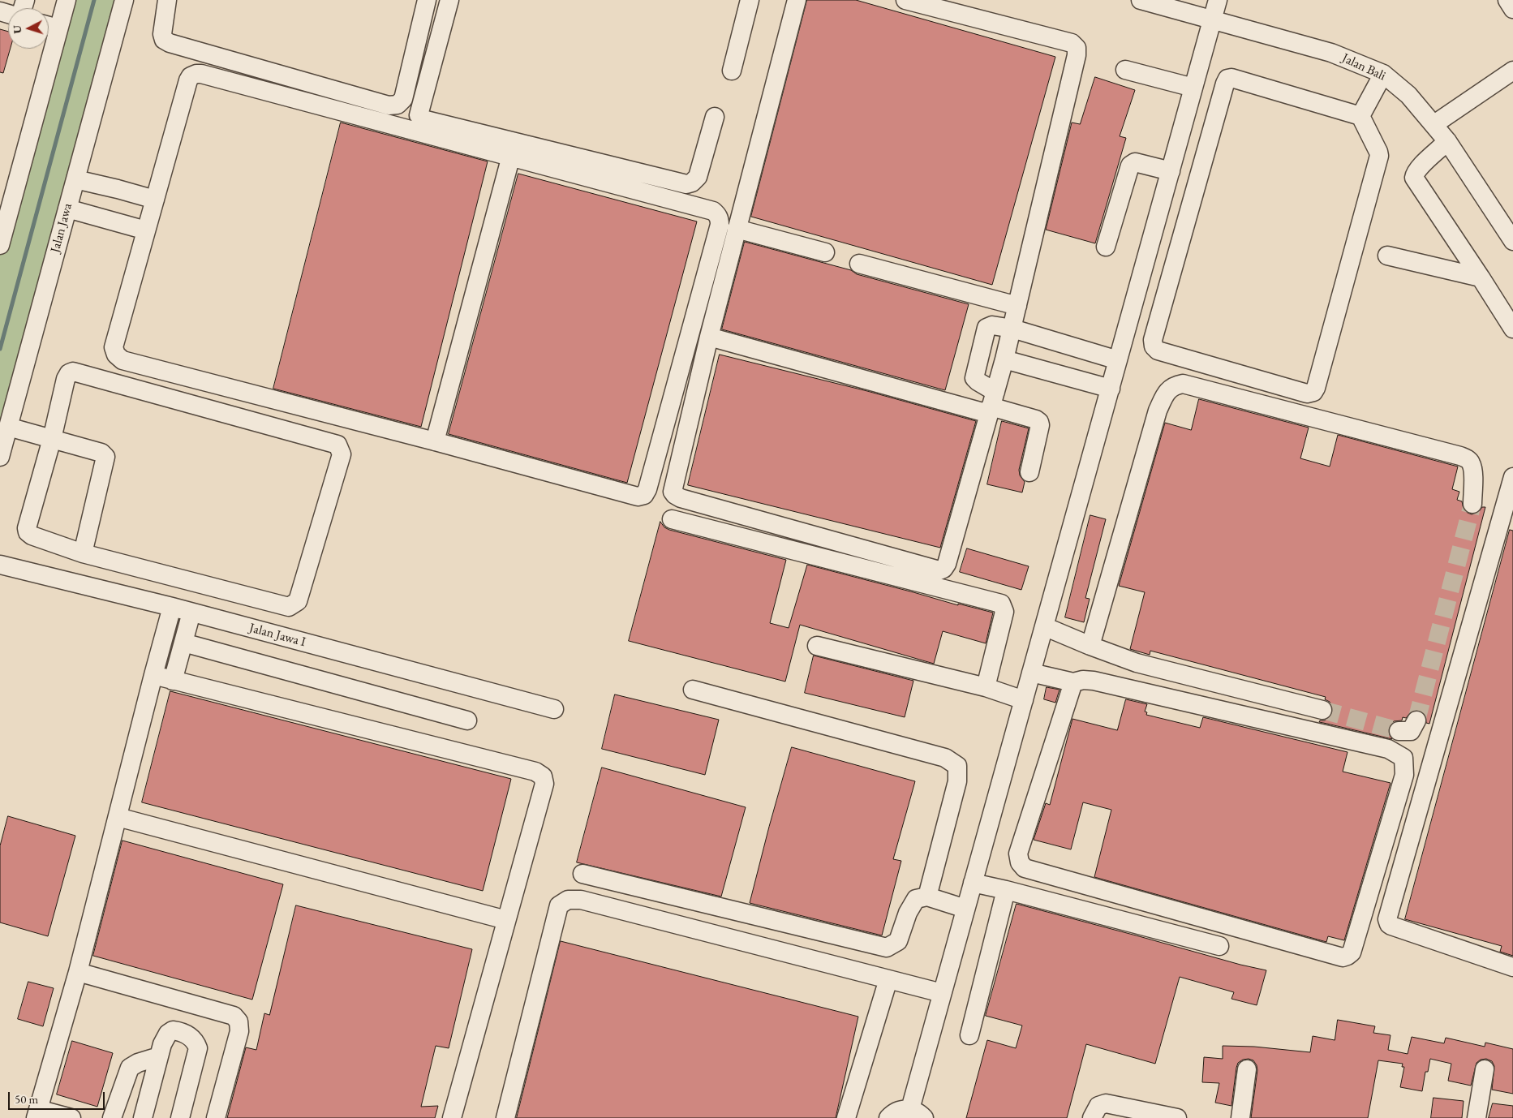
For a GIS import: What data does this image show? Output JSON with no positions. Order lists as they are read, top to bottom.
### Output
{
  "streets": {
    "street": ["Jalan Bali", "Jalan Jawa", "Jalan Jawa I"]
  },
  "scale_bar": "50 m",
  "north": "left"
}
